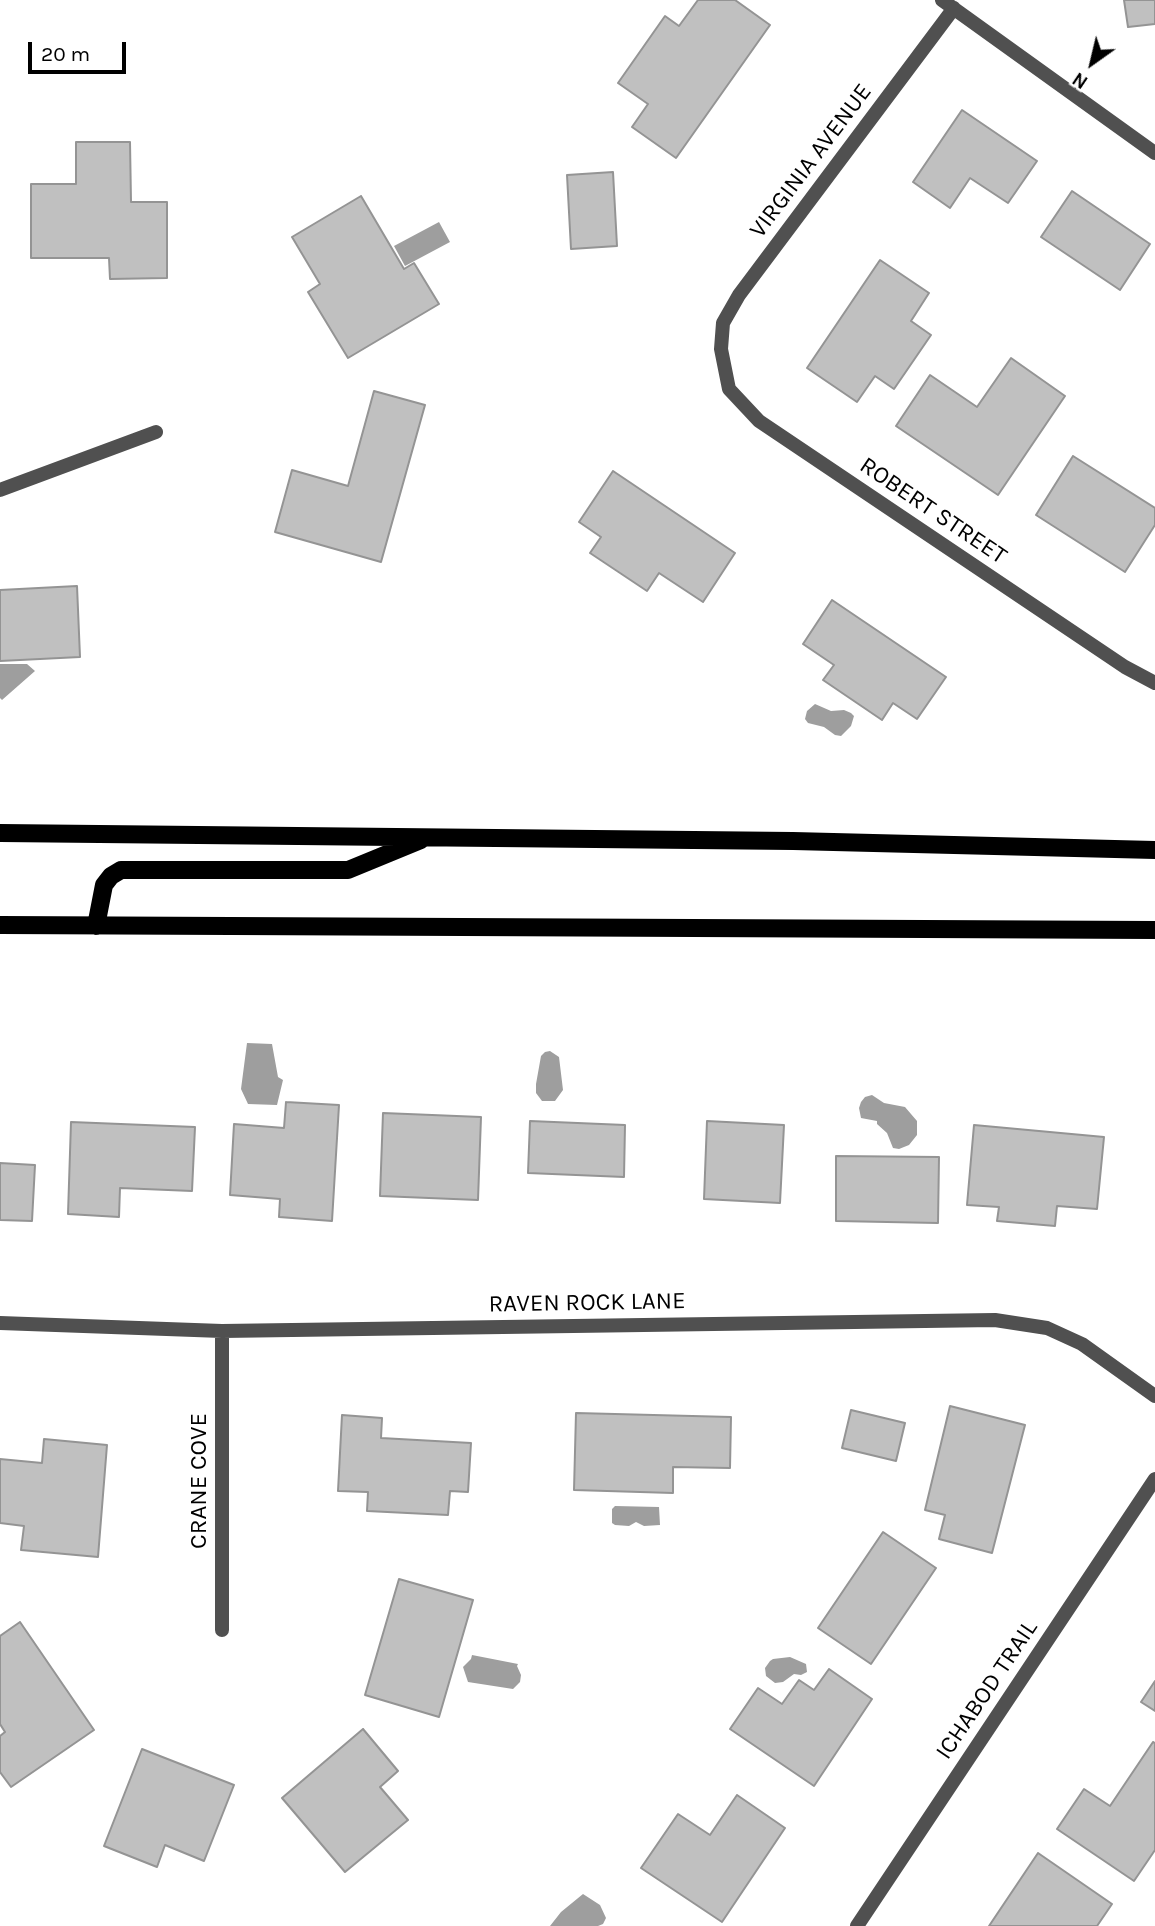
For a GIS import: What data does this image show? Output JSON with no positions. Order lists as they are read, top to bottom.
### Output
{
  "streets": {
    "street": [
      "VIRGINIA AVENUE",
      "ROBERT STREET",
      "RAVEN ROCK LANE",
      "CRANE COVE",
      "ICHABOD TRAIL"
    ]
  },
  "crossings": [
    ["VIRGINIA AVENUE", "ROBERT STREET"],
    ["RAVEN ROCK LANE", "CRANE COVE"]
  ],
  "scale_bar": "20 m",
  "north": "bottom left"
}
